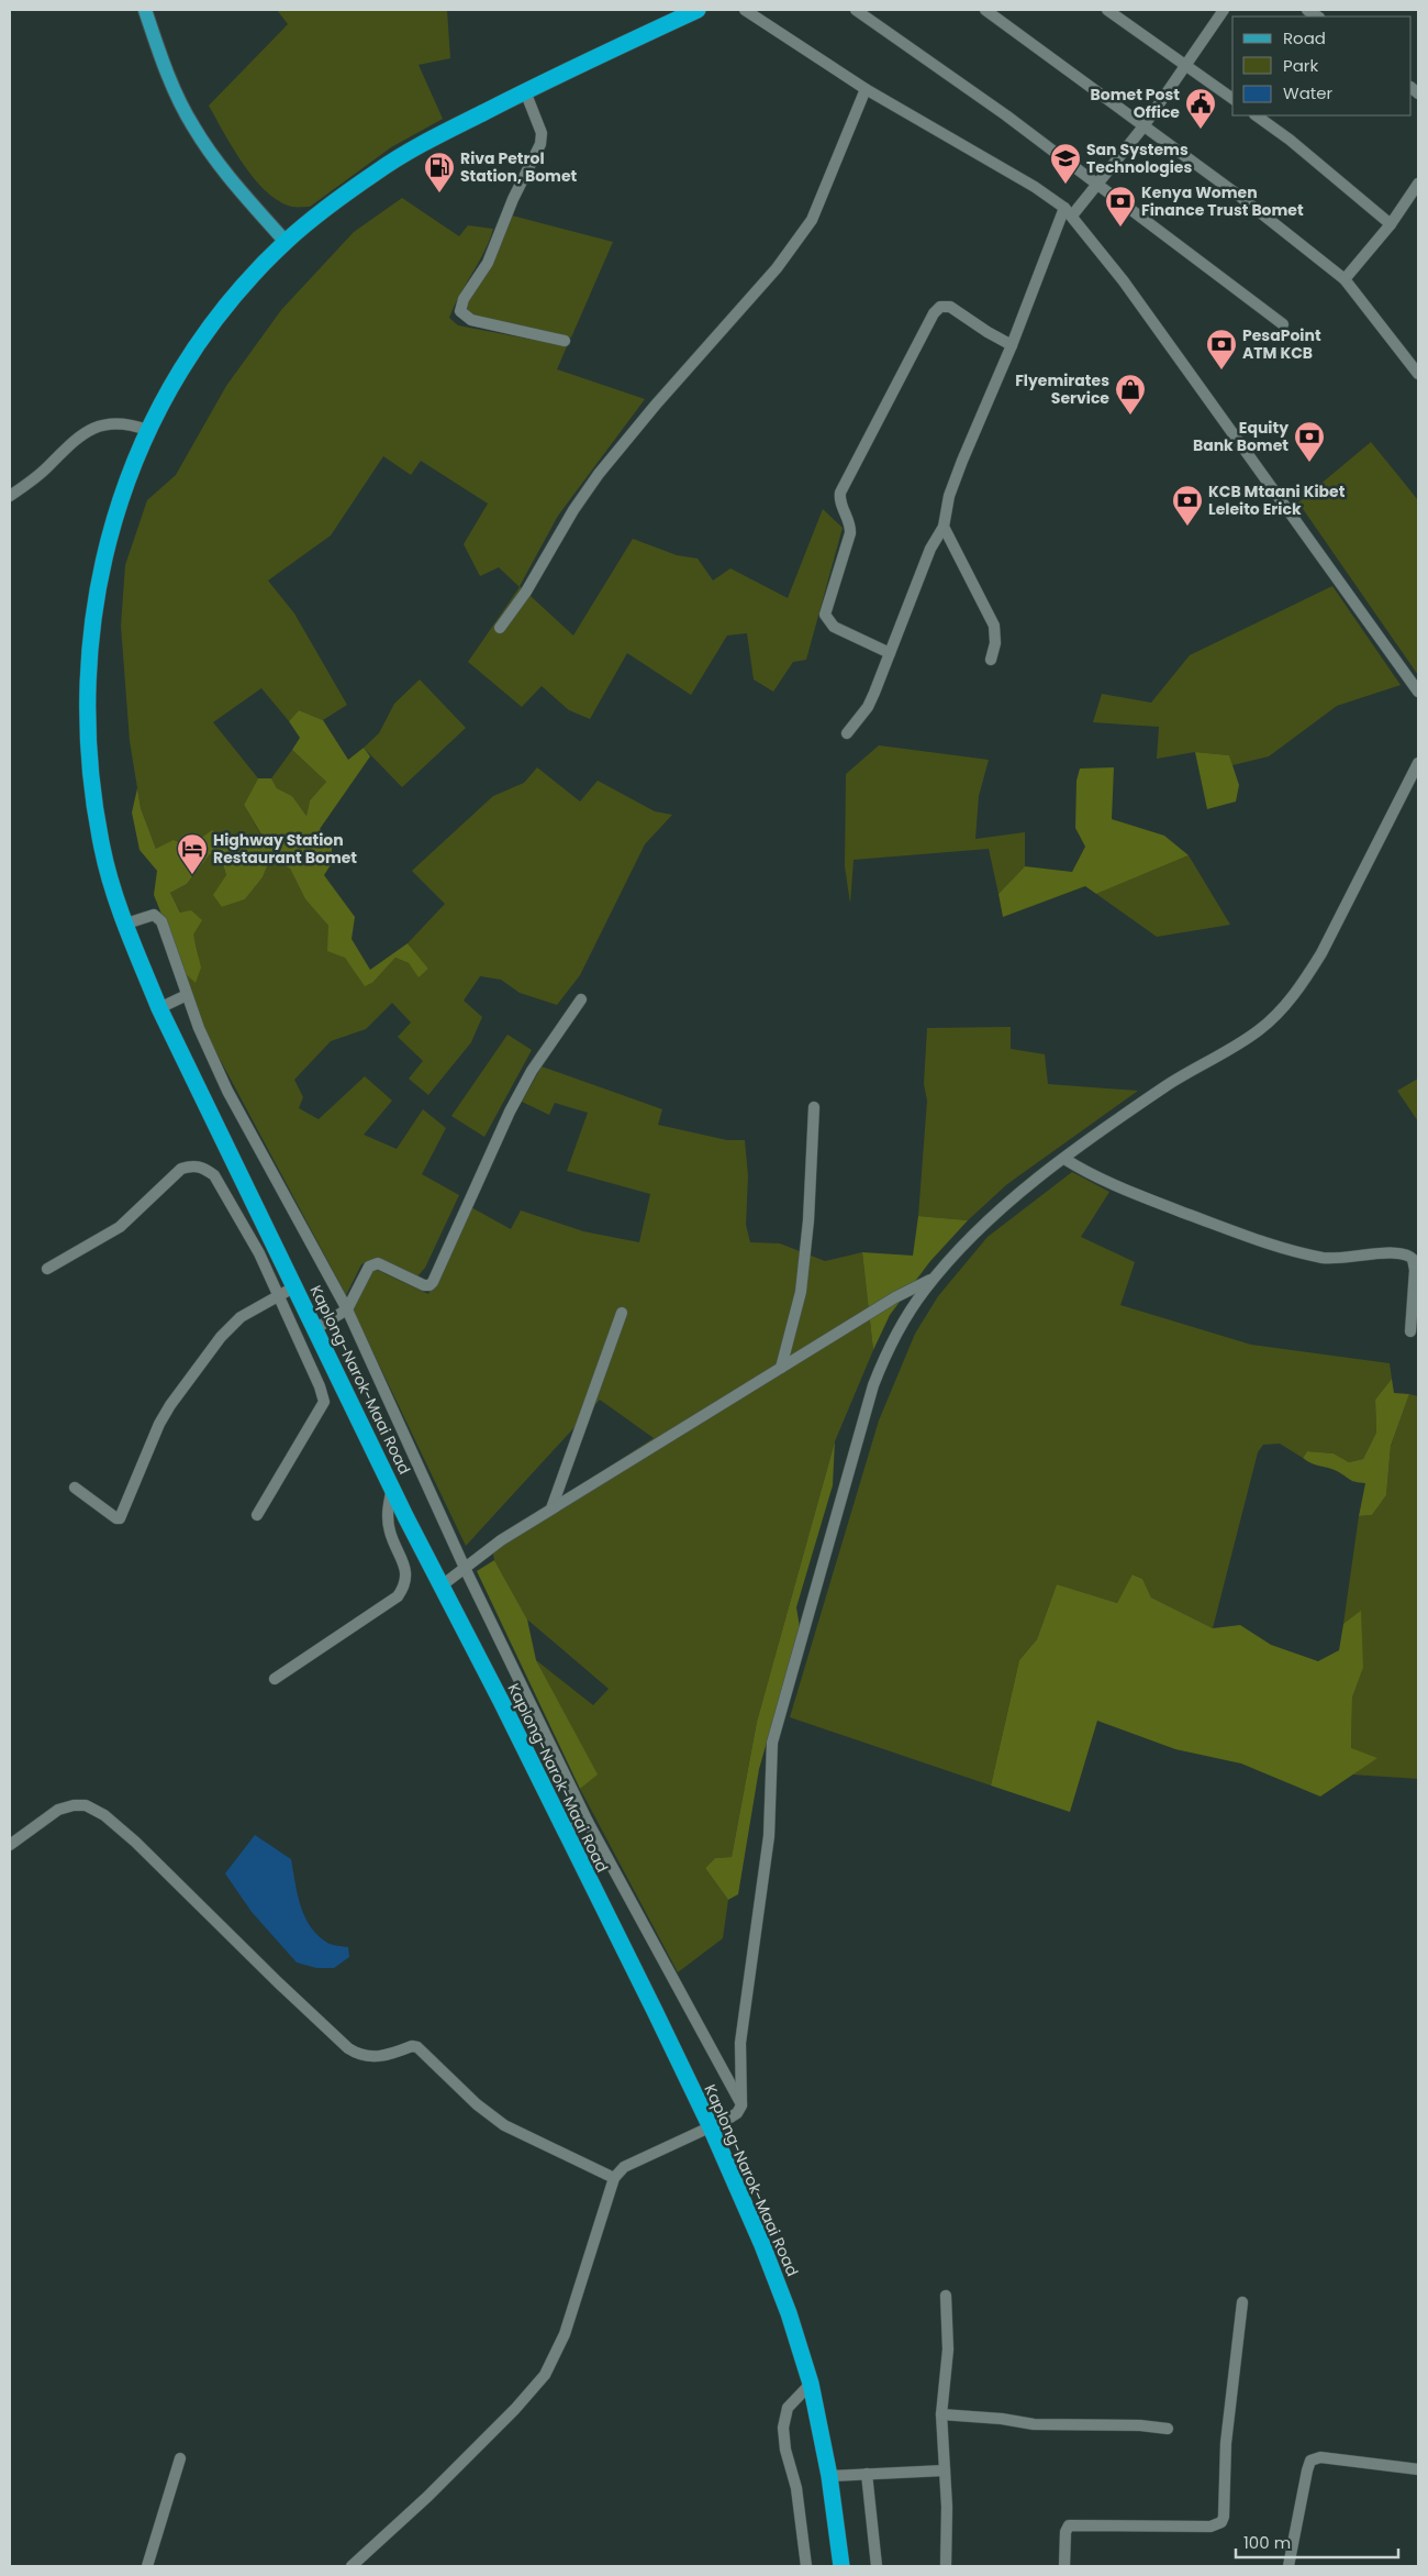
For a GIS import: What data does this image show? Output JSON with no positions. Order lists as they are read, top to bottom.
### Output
{
  "streets": {
    "highway": ["Kaplong-Narok-Maai Road"]
  },
  "places": {
    "public building": ["Bomet Post Office"],
    "school or university": ["San Systems Technologies"],
    "fuel station": ["Riva Petrol Station, Bomet"],
    "bank": [
      "Kenya Women Finance Trust Bomet",
      "PesaPoint ATM KCB",
      "Equity Bank Bomet",
      "KCB Mtaani Kibet Leleito Erick"
    ],
    "shop": ["Flyemirates Service"],
    "hotel": ["Highway Station Restaurant Bomet"]
  },
  "legend": ["Road", "Park", "Water"],
  "scale_bar": "100 m"
}
